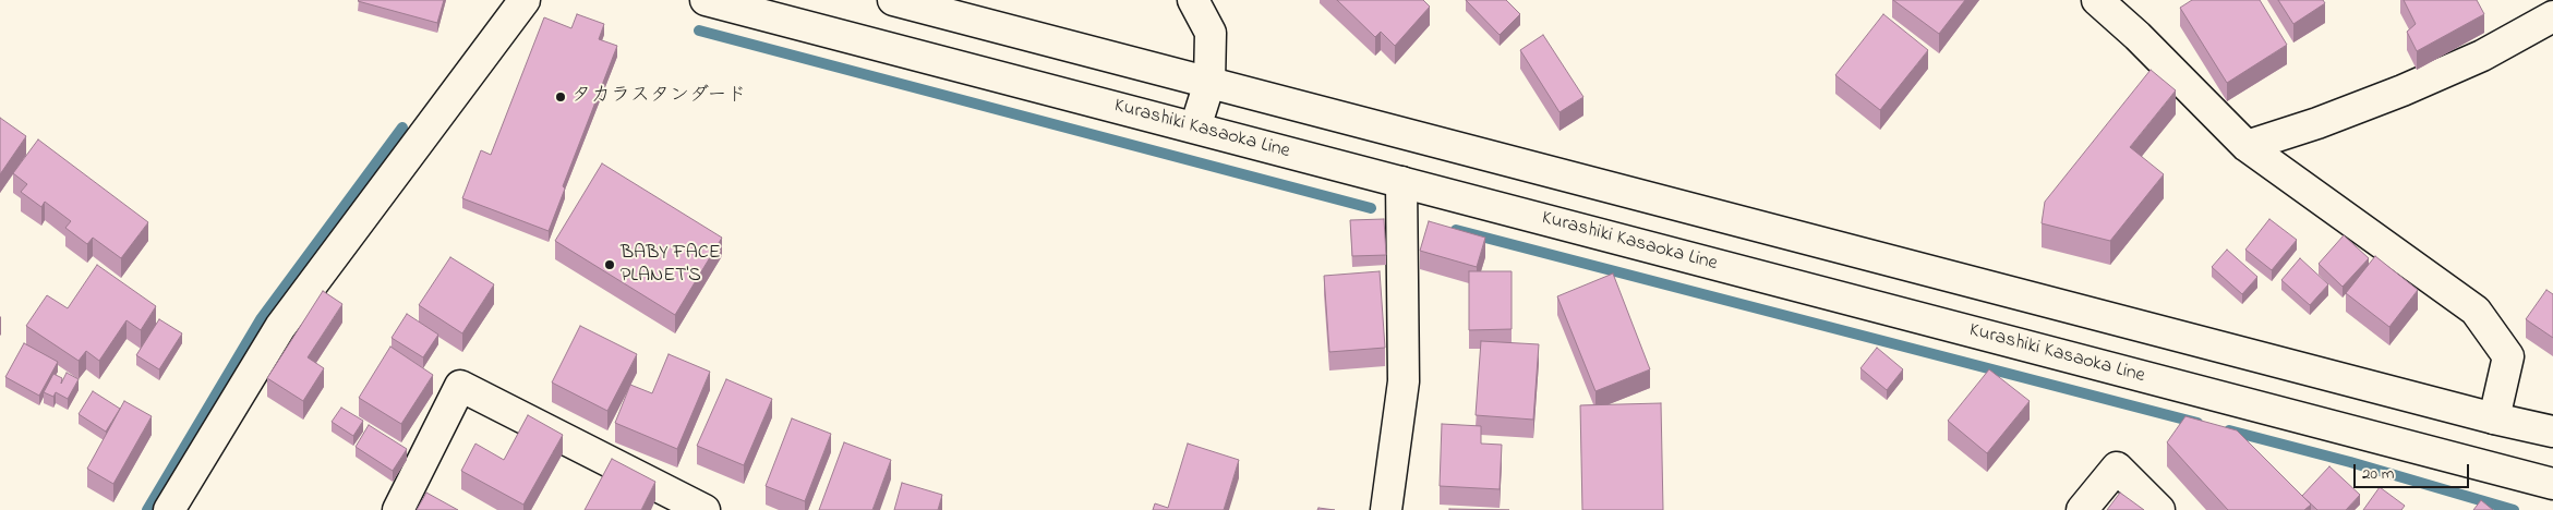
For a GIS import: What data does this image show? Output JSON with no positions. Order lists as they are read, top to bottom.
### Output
{
  "streets": {
    "main road": ["Kurashiki Kasaoka Line"]
  },
  "places": ["タカラスタンダード", "BABY FACE PLANET'S"],
  "scale_bar": "20 m"
}
